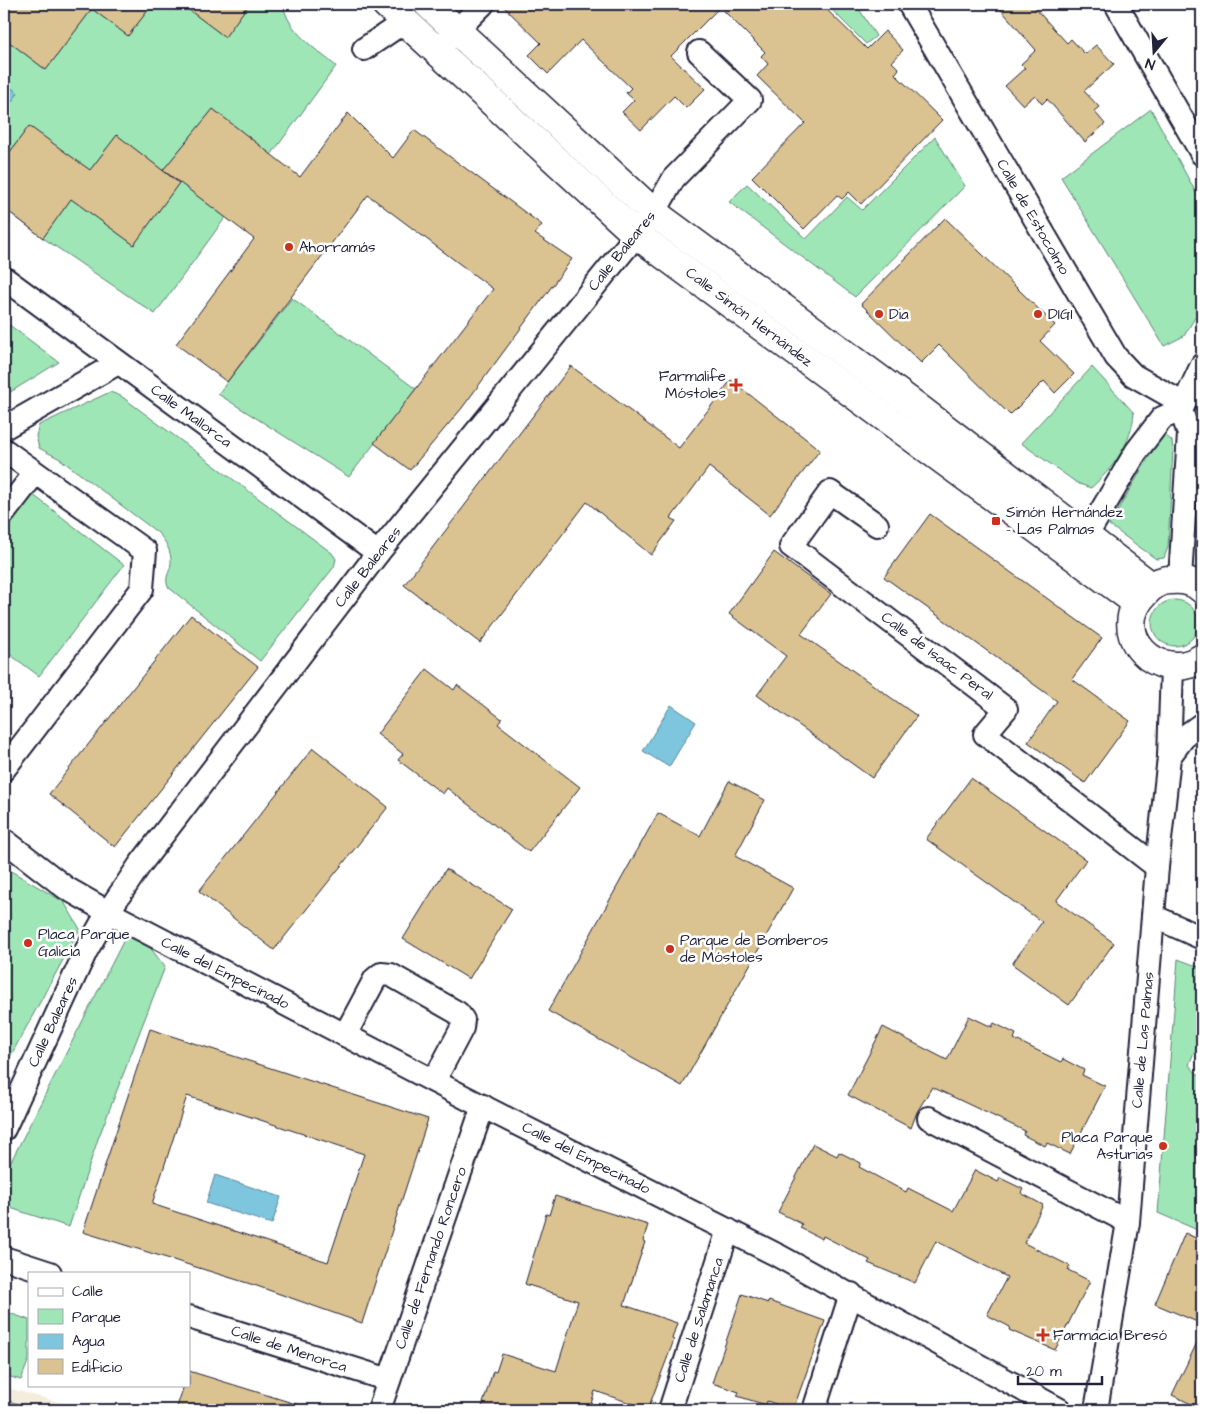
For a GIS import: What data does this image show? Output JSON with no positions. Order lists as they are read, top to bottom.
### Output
{
  "streets": {
    "street": [
      "Calle de Estocolmo",
      "Calle Baleares",
      "Calle Simón Hernández",
      "Calle Mallorca",
      "Calle de Isaac Peral",
      "Calle del Empecinado",
      "Calle de Las Palmas",
      "Calle de Fernando Roncero",
      "Calle de Salamanca",
      "Calle de Menorca"
    ]
  },
  "crossings": [
    ["Calle Baleares", "Calle Simón Hernández"],
    ["Calle Baleares", "Calle Mallorca"],
    ["Calle Baleares", "Calle del Empecinado"],
    ["Calle de Isaac Peral", "Calle de Las Palmas"],
    ["Calle del Empecinado", "Calle de Fernando Roncero"],
    ["Calle del Empecinado", "Calle de Salamanca"],
    ["Calle de Fernando Roncero", "Calle de Menorca"]
  ],
  "places": {
    "other": [
      "Ahorramás",
      "Dia",
      "DIGI",
      "Placa Parque Galicia",
      "Parque de Bomberos de Móstoles",
      "Placa Parque Asturias"
    ],
    "health": ["Farmalife Móstoles", "Farmacia Bresó"],
    "transit": ["Simón Hernández - Las Palmas"]
  },
  "legend": [
    "Calle",
    "Parque",
    "Agua",
    "Edificio"
  ],
  "scale_bar": "20 m",
  "north": "bottom"
}
